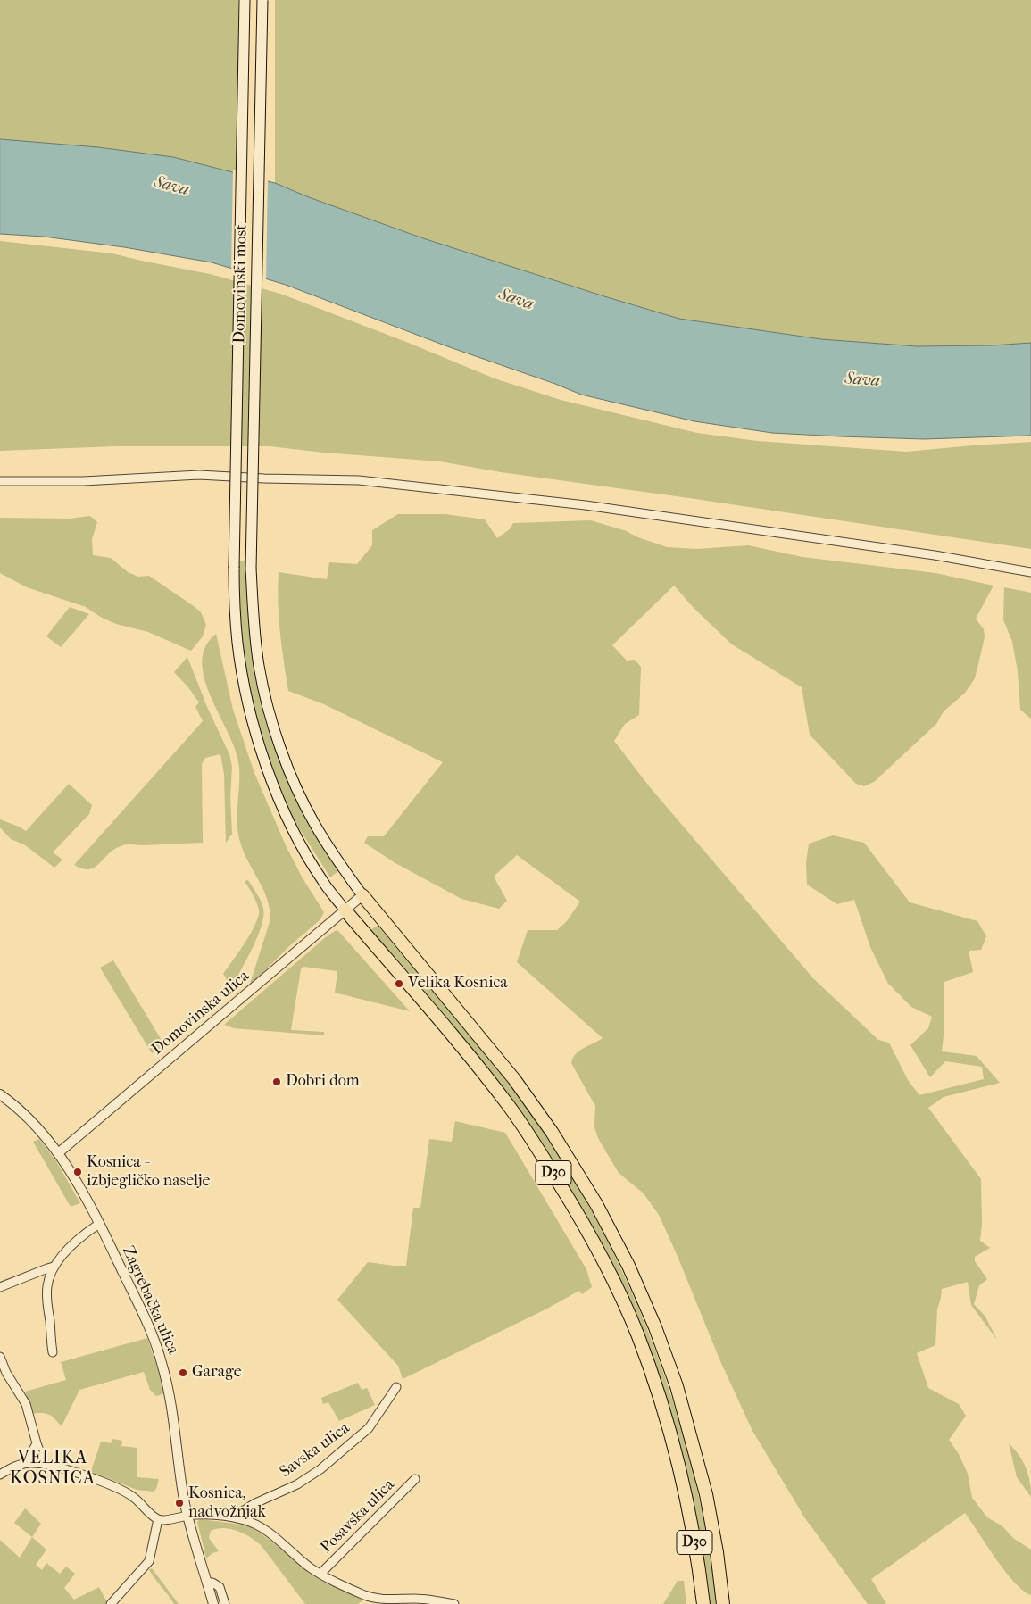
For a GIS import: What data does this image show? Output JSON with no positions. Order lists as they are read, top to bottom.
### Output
{
  "streets": {
    "highway": ["D30"],
    "main road": ["Domovinski most"],
    "street": [
      "Domovinska ulica",
      "Zagrebačka ulica",
      "Savska ulica",
      "Posavska ulica"
    ]
  },
  "crossings": [
    ["Domovinski most", "Domovinska ulica"],
    ["Domovinski most", "D30"],
    ["Domovinska ulica", "D30"],
    ["Domovinska ulica", "Zagrebačka ulica"]
  ],
  "districts": ["VELIKA KOSNICA"],
  "water": ["Sava"],
  "places": [
    "Velika Kosnica",
    "Dobri dom",
    "Kosnica - izbjegličko naselje",
    "Garage",
    "Kosnica, nadvožnjak"
  ]
}
